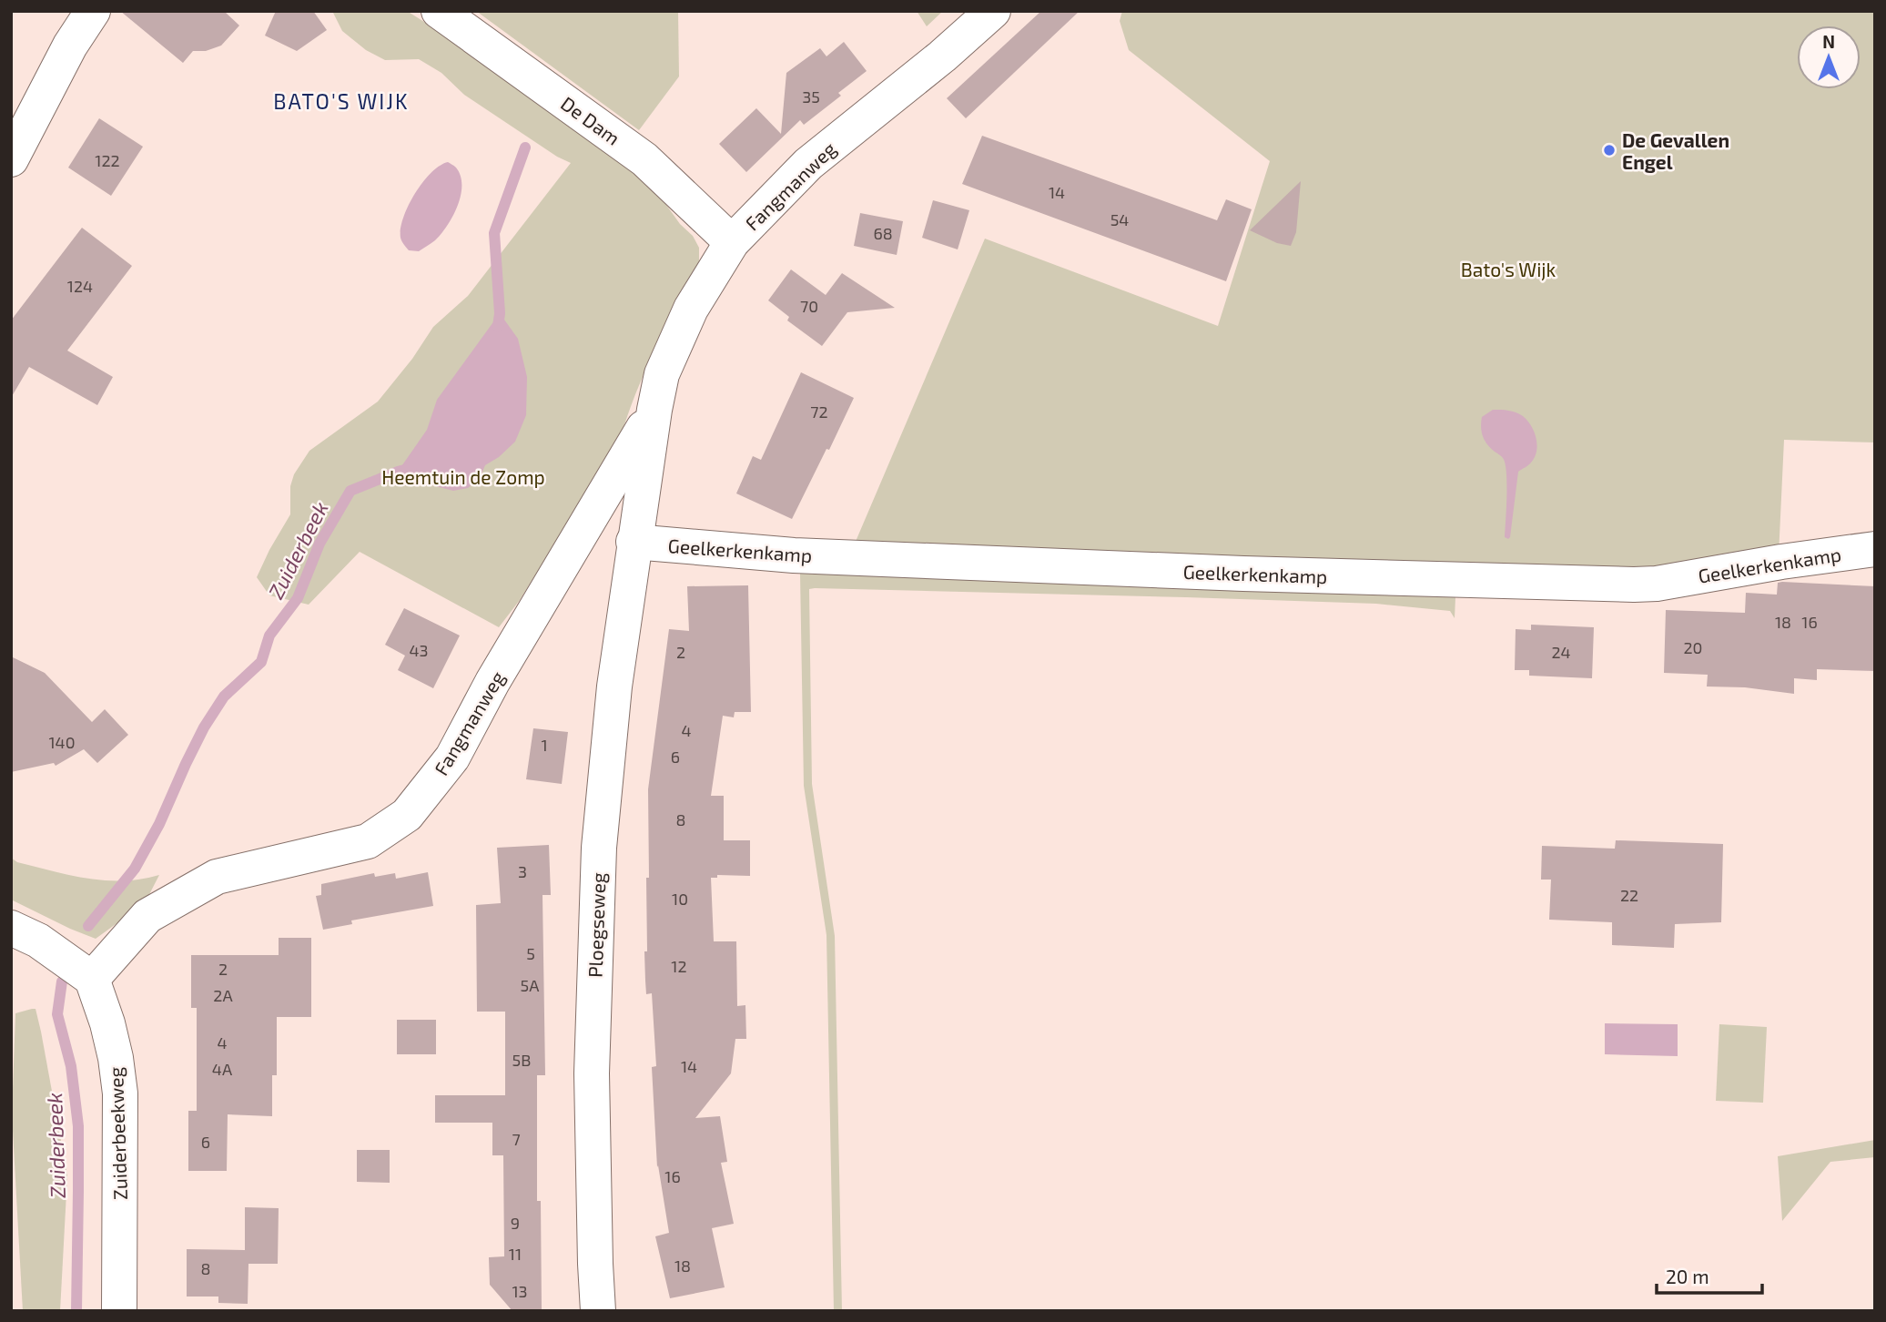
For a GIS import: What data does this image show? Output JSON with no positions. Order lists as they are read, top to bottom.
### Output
{
  "streets": {
    "street": [
      "De Dam",
      "Fangmanweg",
      "Geelkerkenkamp",
      "Ploegseweg",
      "Zuiderbeekweg"
    ]
  },
  "crossings": [
    ["De Dam", "Fangmanweg"],
    ["Fangmanweg", "Geelkerkenkamp"],
    ["Fangmanweg", "Ploegseweg"],
    ["Fangmanweg", "Zuiderbeekweg"],
    ["Geelkerkenkamp", "Ploegseweg"]
  ],
  "districts": ["BATO'S WIJK"],
  "water": ["Zuiderbeek"],
  "parks": ["Bato's Wijk", "Heemtuin de Zomp"],
  "places": ["De Gevallen Engel"],
  "house_numbers": [
    "35",
    "122",
    "14",
    "54",
    "68",
    "124",
    "70",
    "72",
    "18",
    "16",
    "20",
    "43",
    "2",
    "24",
    "4",
    "140",
    "1",
    "6",
    "8",
    "3",
    "22",
    "10",
    "5",
    "12",
    "2",
    "5A",
    "2A",
    "4",
    "5B",
    "14",
    "4A",
    "7",
    "6",
    "16",
    "9",
    "11",
    "18",
    "8",
    "13"
  ],
  "scale_bar": "20 m",
  "north": "top"
}
